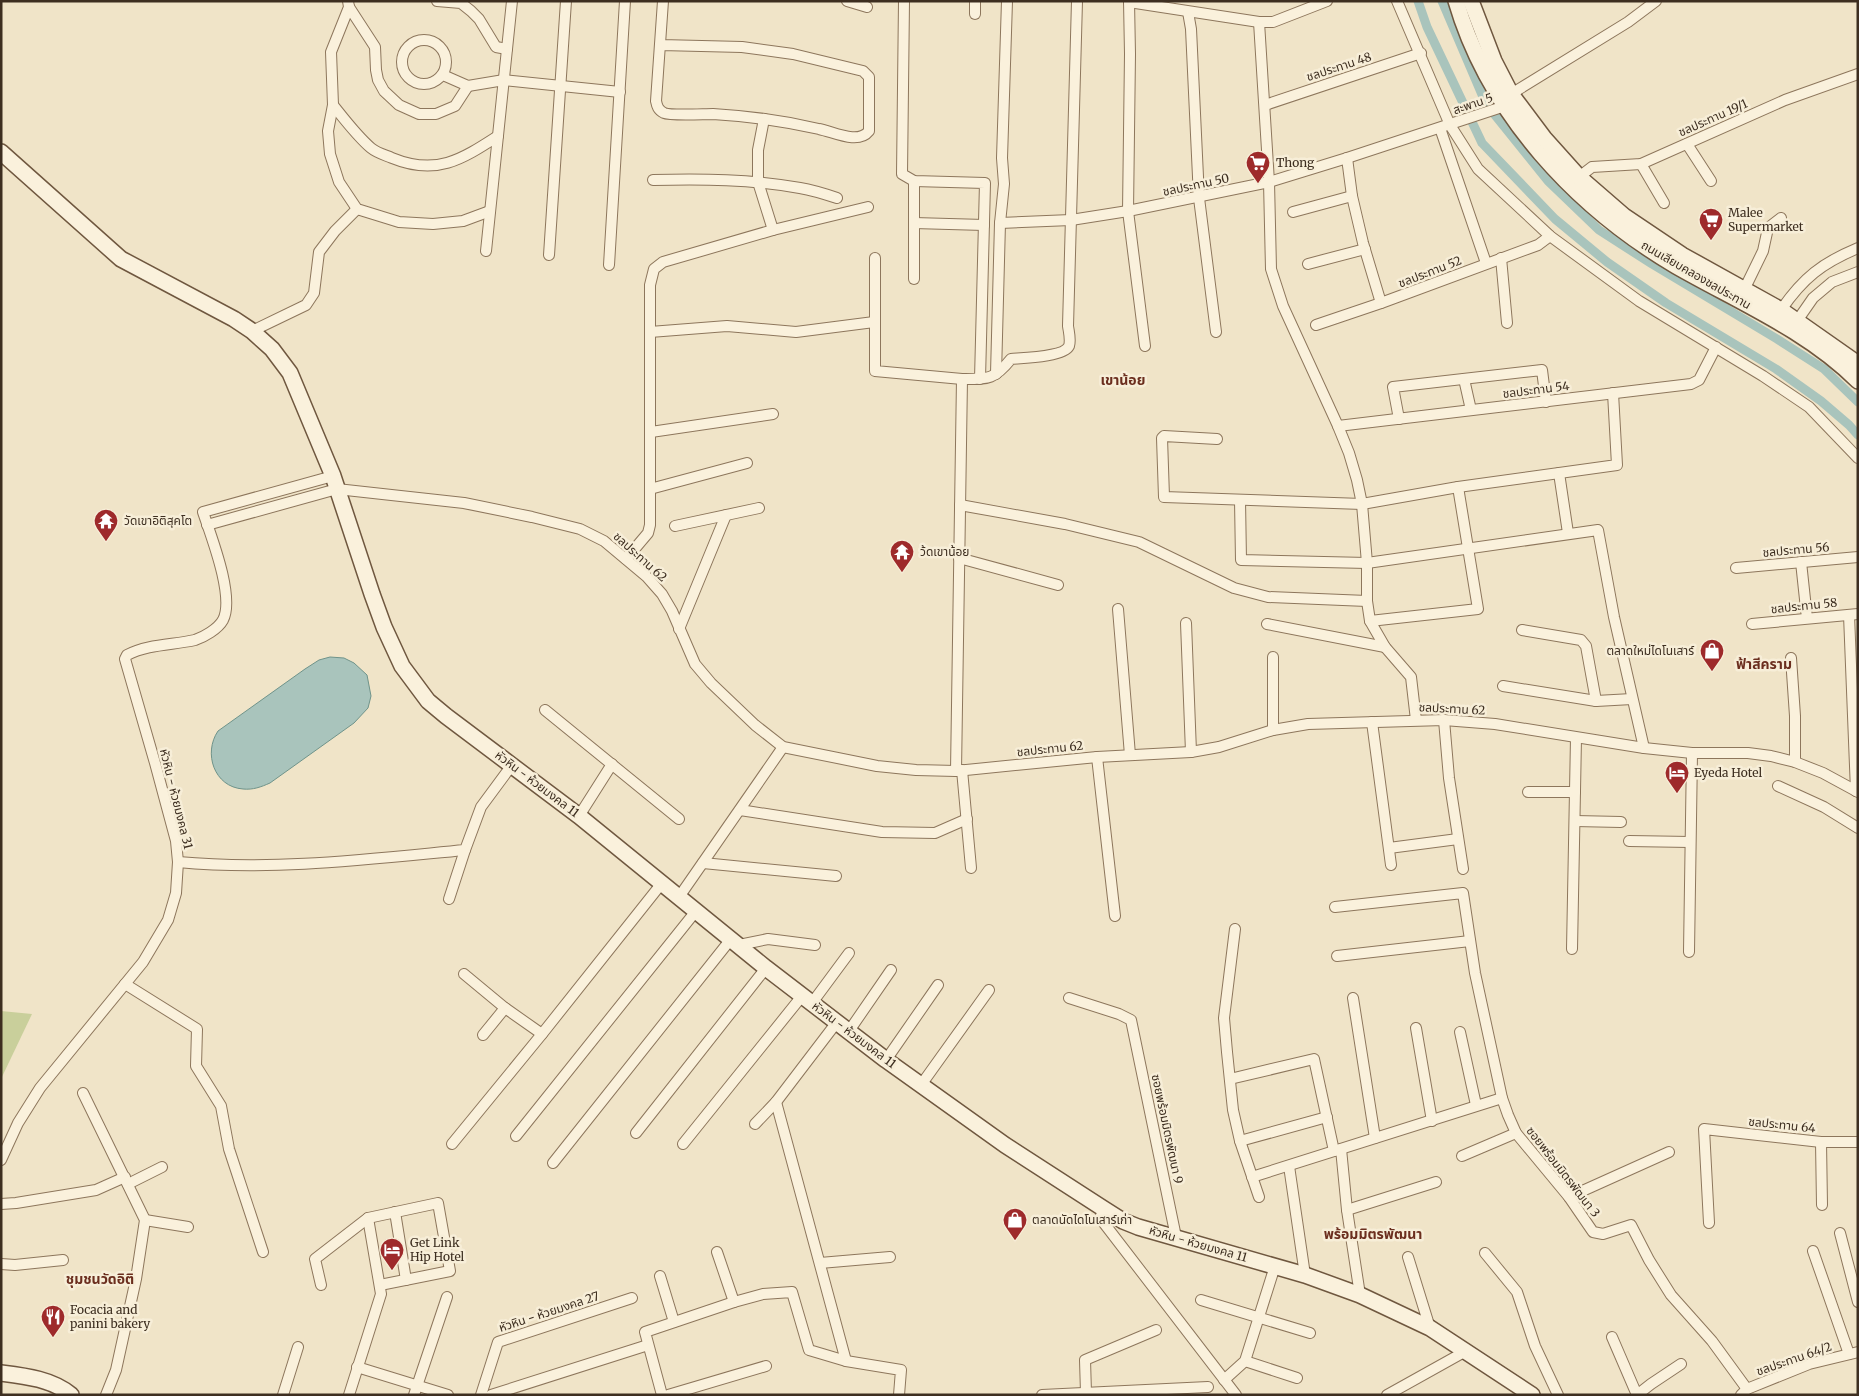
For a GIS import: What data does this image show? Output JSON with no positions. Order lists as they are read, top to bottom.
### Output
{
  "streets": {
    "street": [
      "ชลประทาน 48",
      "สะพาน 5",
      "ชลประทาน 19/1",
      "ชลประทาน 50",
      "ชลประทาน 52",
      "ถนนเลียบคลองชลประทาน",
      "ชลประทาน 54",
      "ชลประทาน 56",
      "ชลประทาน 62",
      "ชลประทาน 58",
      "หัวหิน - ห้วยมงคล 11",
      "หัวหิน - ห้วยมงคล 31",
      "ชลประทาน 64",
      "ซอยพร้อมมิตรพัฒนา 9",
      "ซอยพร้อมมิตรพัฒนา 3",
      "หัวหิน - ห้วยมงคล 27",
      "ชลประทาน 64/2"
    ]
  },
  "crossings": [
    ["สะพาน 5", "ชลประทาน 50"],
    ["สะพาน 5", "ถนนเลียบคลองชลประทาน"],
    ["ชลประทาน 19/1", "ถนนเลียบคลองชลประทาน"],
    ["ชลประทาน 62", "หัวหิน - ห้วยมงคล 11"],
    ["ชลประทาน 62", "หัวหิน - ห้วยมงคล 31"],
    ["หัวหิน - ห้วยมงคล 11", "หัวหิน - ห้วยมงคล 31"],
    ["หัวหิน - ห้วยมงคล 11", "ซอยพร้อมมิตรพัฒนา 9"],
    ["ซอยพร้อมมิตรพัฒนา 3", "ชลประทาน 64/2"]
  ],
  "districts": [
    "เขาน้อย",
    "ฟ้าสีคราม",
    "พร้อมมิตรพัฒนา",
    "ชุมชนวัดอิติ"
  ],
  "places": {
    "supermarket": ["Thong", "Malee Supermarket"],
    "temple": ["วัดเขาอิติสุคโต", "ว้ดเขาน้อย"],
    "shop": ["ตลาดใหม่ไดโนเสาร์", "ตลาดนัดไดโนเสาร์เก่า"],
    "hotel": ["Eyeda Hotel", "Get Link Hip Hotel"],
    "restaurant": ["Focacia and panini bakery"]
  }
}
